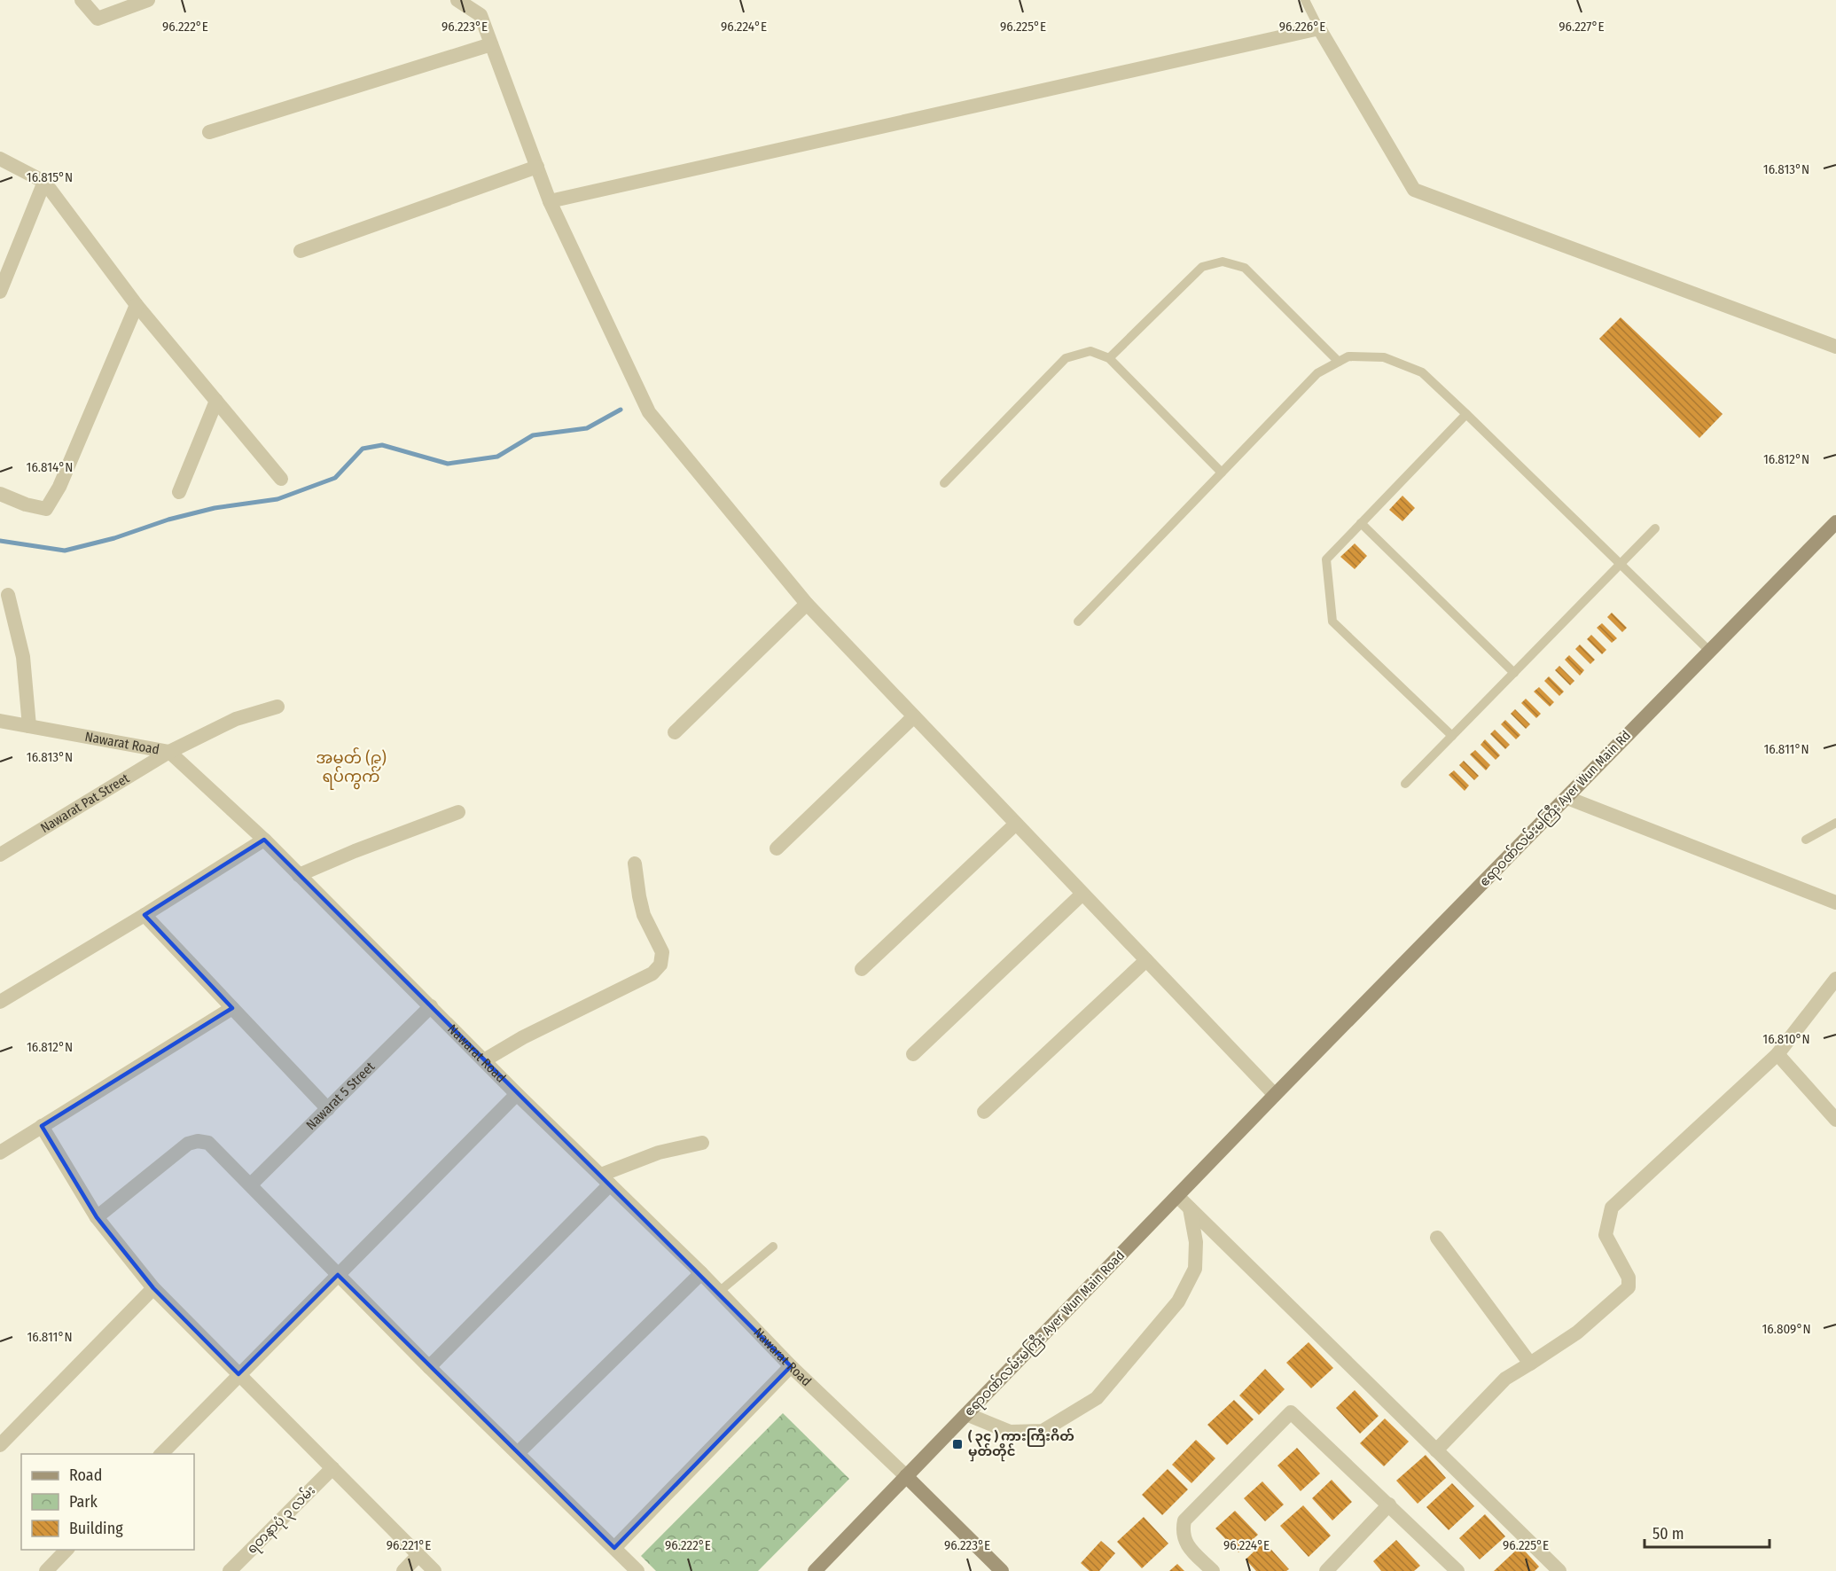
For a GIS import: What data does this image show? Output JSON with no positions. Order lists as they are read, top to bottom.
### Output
{
  "streets": {
    "main road": ["ဧရာဝဏ်လမ်းမကြီး Ayer Wun Main Rd", "ဧရာဝဏ်လမ်းမကြီး Ayer Wun Main Road"],
    "street": [
      "Nawarat Road",
      "Nawarat Pat Street",
      "Nawarat 5 Street",
      "ရတနာပုံ ၃ လမ်း"
    ]
  },
  "crossings": [
    ["Nawarat Road", "Nawarat Pat Street"],
    ["Nawarat Road", "Nawarat 5 Street"],
    ["Nawarat Road", "ဧရာဝဏ်လမ်းမကြီး Ayer Wun Main Road"],
    ["ဧရာဝဏ်လမ်းမကြီး Ayer Wun Main Rd", "ဧရာဝဏ်လမ်းမကြီး Ayer Wun Main Road"]
  ],
  "districts": ["အမှတ် (၉) ရပ်ကွက်"],
  "places": {
    "transit": ["( ၃၄ ) ကားကြီးဂိတ် မှတ်တိုင်"]
  },
  "legend": ["Road", "Park", "Building"],
  "scale_bar": "50 m",
  "coordinates": [
    "96.222°E",
    "96.223°E",
    "96.224°E",
    "96.225°E",
    "96.226°E",
    "96.227°E",
    "16.813°N",
    "16.815°N",
    "16.812°N",
    "16.814°N",
    "16.811°N",
    "16.810°N",
    "16.809°N",
    "96.221°E"
  ]
}
